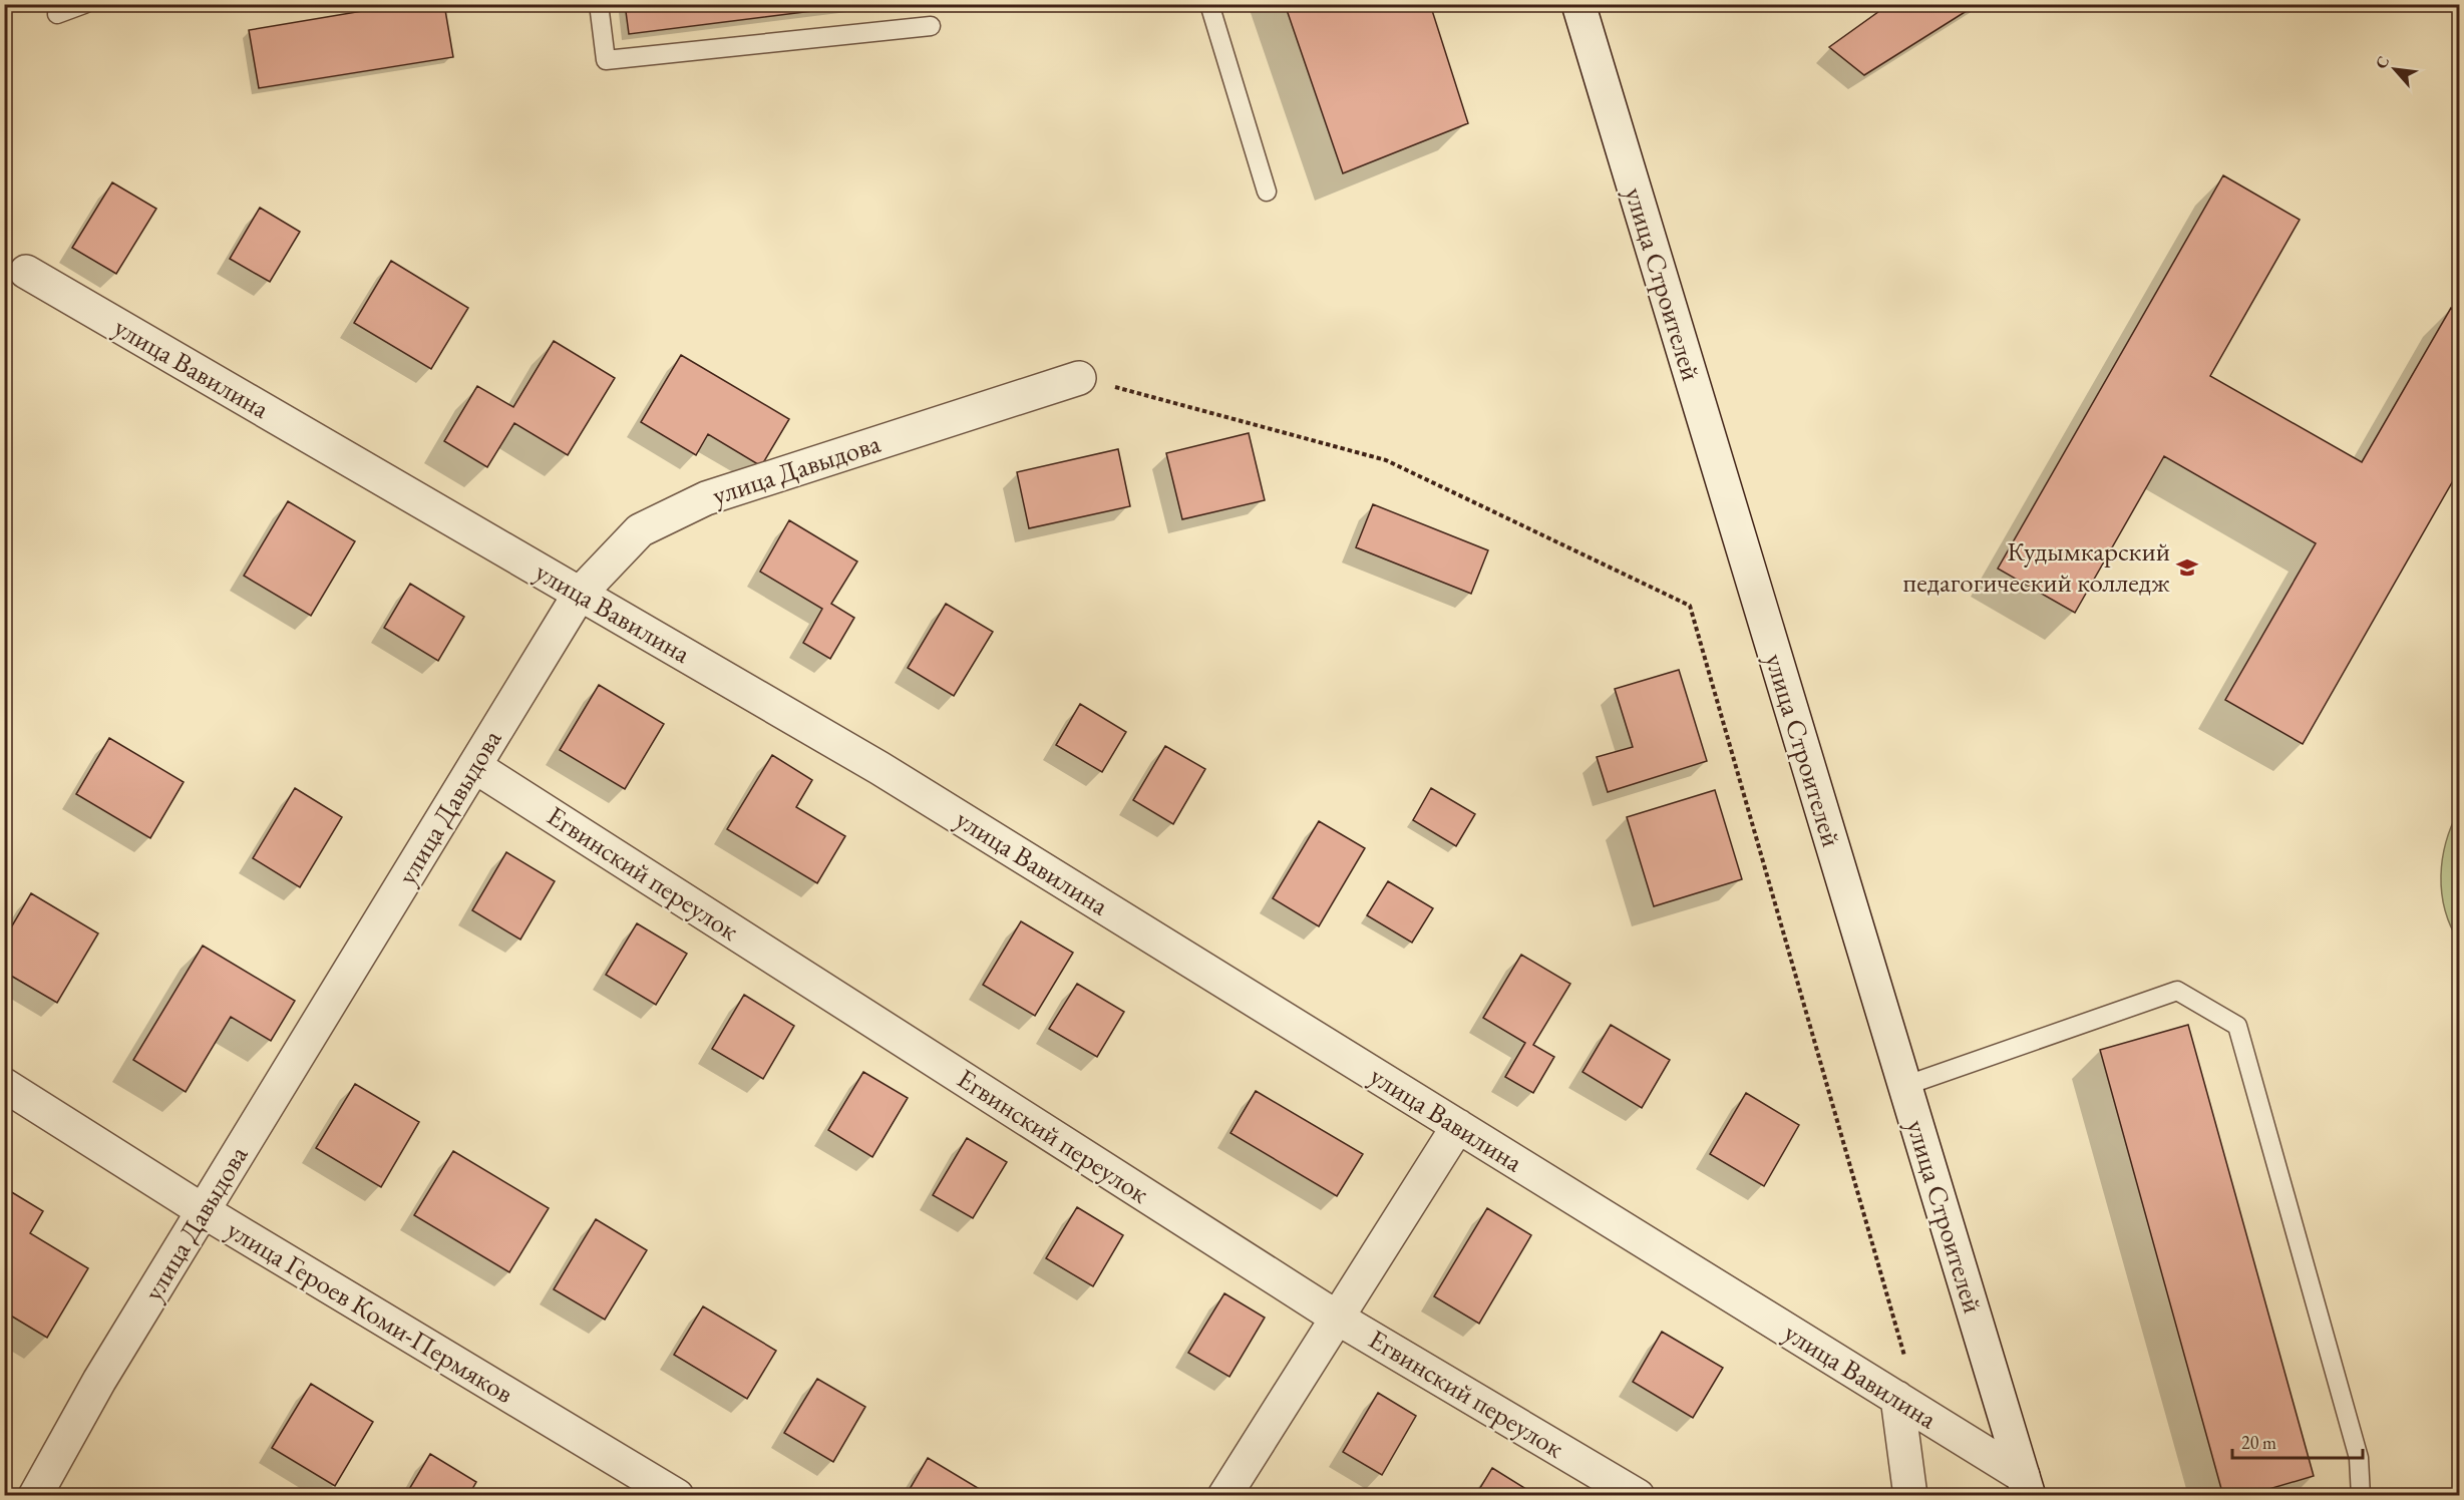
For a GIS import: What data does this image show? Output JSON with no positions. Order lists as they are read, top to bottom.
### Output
{
  "streets": {
    "street": [
      "улица Строителей",
      "улица Вавилина",
      "улица Давыдова",
      "Егвинский переулок",
      "улица Героев Коми-Пермяков"
    ]
  },
  "crossings": [
    ["улица Строителей", "улица Вавилина"],
    ["улица Вавилина", "улица Давыдова"],
    ["улица Давыдова", "Егвинский переулок"],
    ["улица Давыдова", "улица Героев Коми-Пермяков"]
  ],
  "places": {
    "school or university": ["Кудымкарский педагогический колледж"]
  },
  "scale_bar": "20 m",
  "north": "top left"
}
